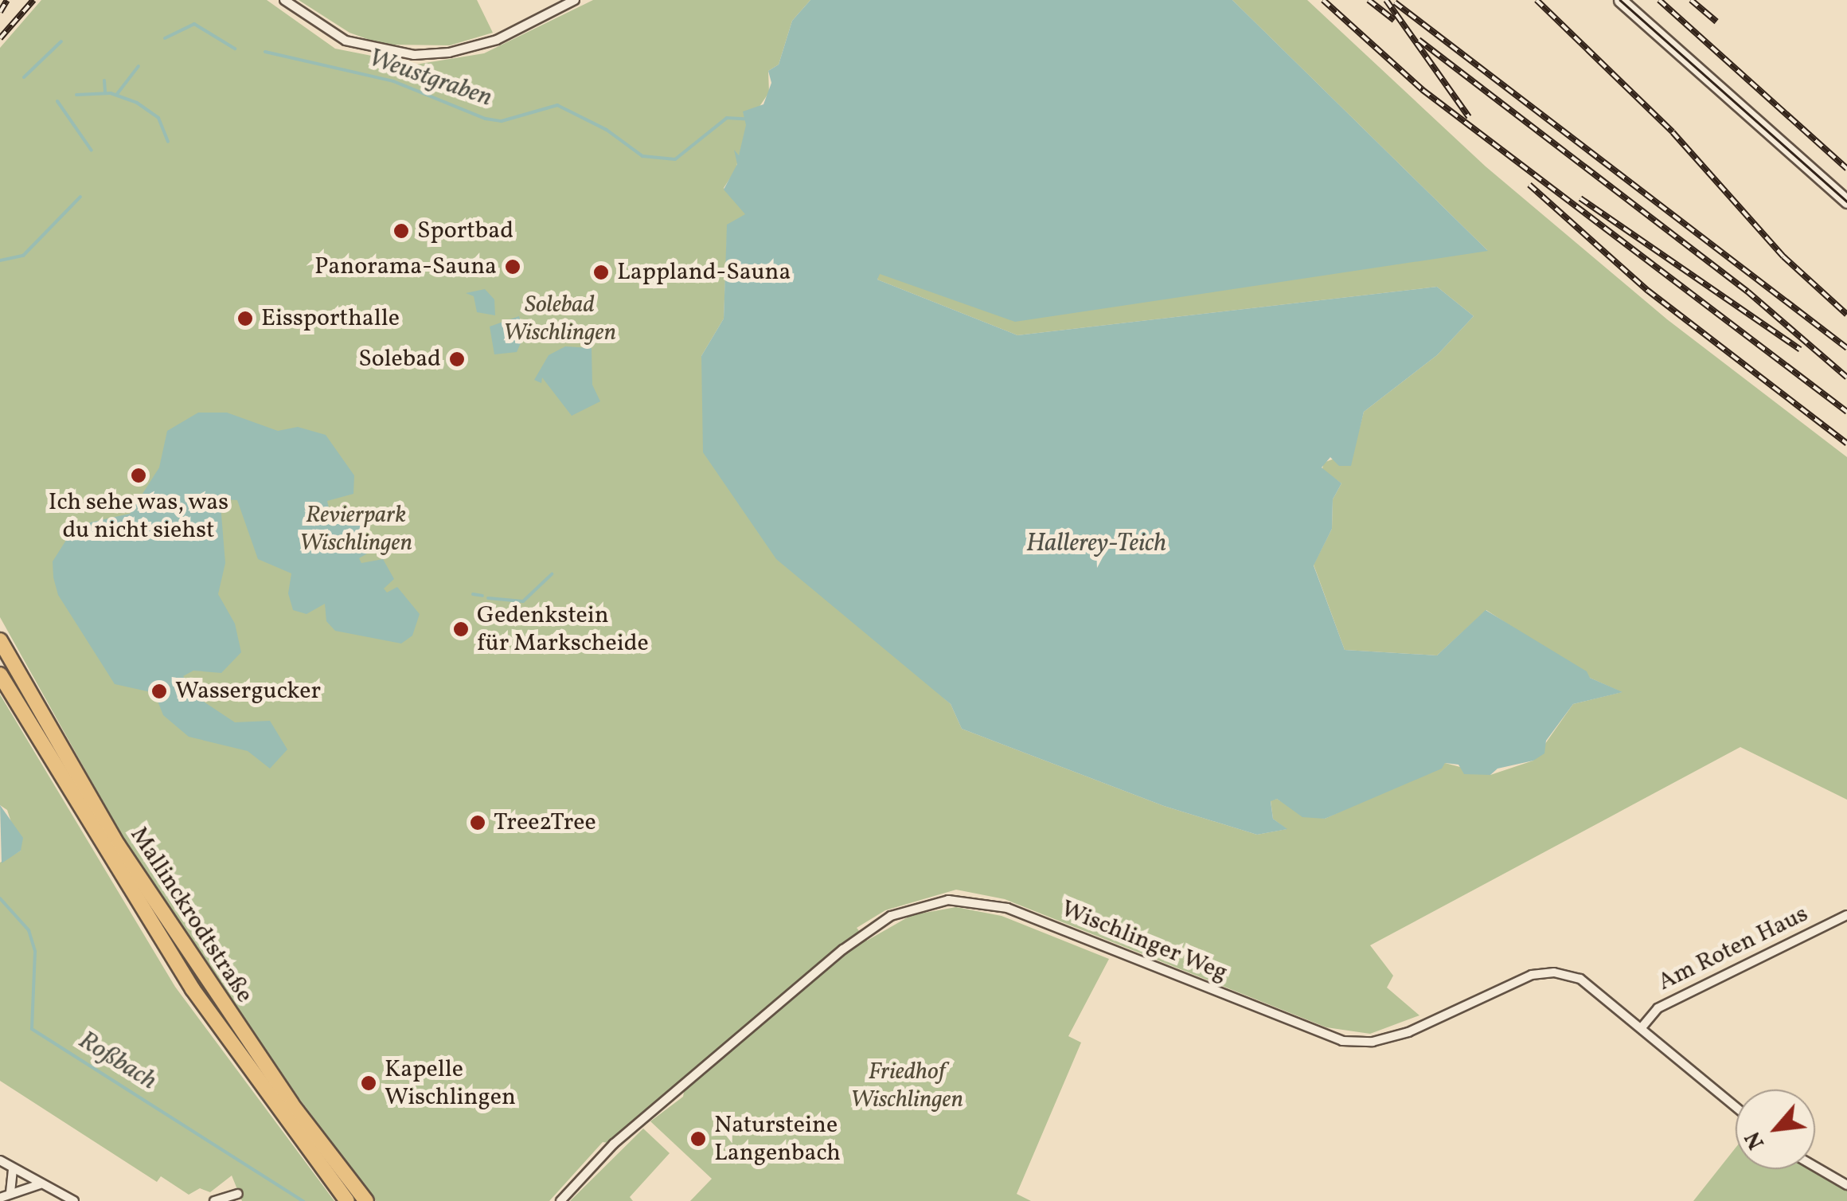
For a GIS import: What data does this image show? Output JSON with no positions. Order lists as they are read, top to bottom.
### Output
{
  "streets": {
    "highway": ["Mallinckrodtstraße"],
    "street": ["Wischlinger Weg", "Am Roten Haus"]
  },
  "crossings": [
    ["Wischlinger Weg", "Am Roten Haus"]
  ],
  "water": ["Weustgraben", "Hallerey-Teich", "Roßbach"],
  "parks": ["Solebad Wischlingen", "Revierpark Wischlingen", "Friedhof Wischlingen"],
  "places": [
    "Sportbad",
    "Panorama-Sauna",
    "Lappland-Sauna",
    "Eissporthalle",
    "Solebad",
    "Ich sehe was, was du nicht siehst",
    "Gedenkstein für Markscheide",
    "Wassergucker",
    "Tree2Tree",
    "Kapelle Wischlingen",
    "Natursteine Langenbach"
  ],
  "north": "bottom left"
}
